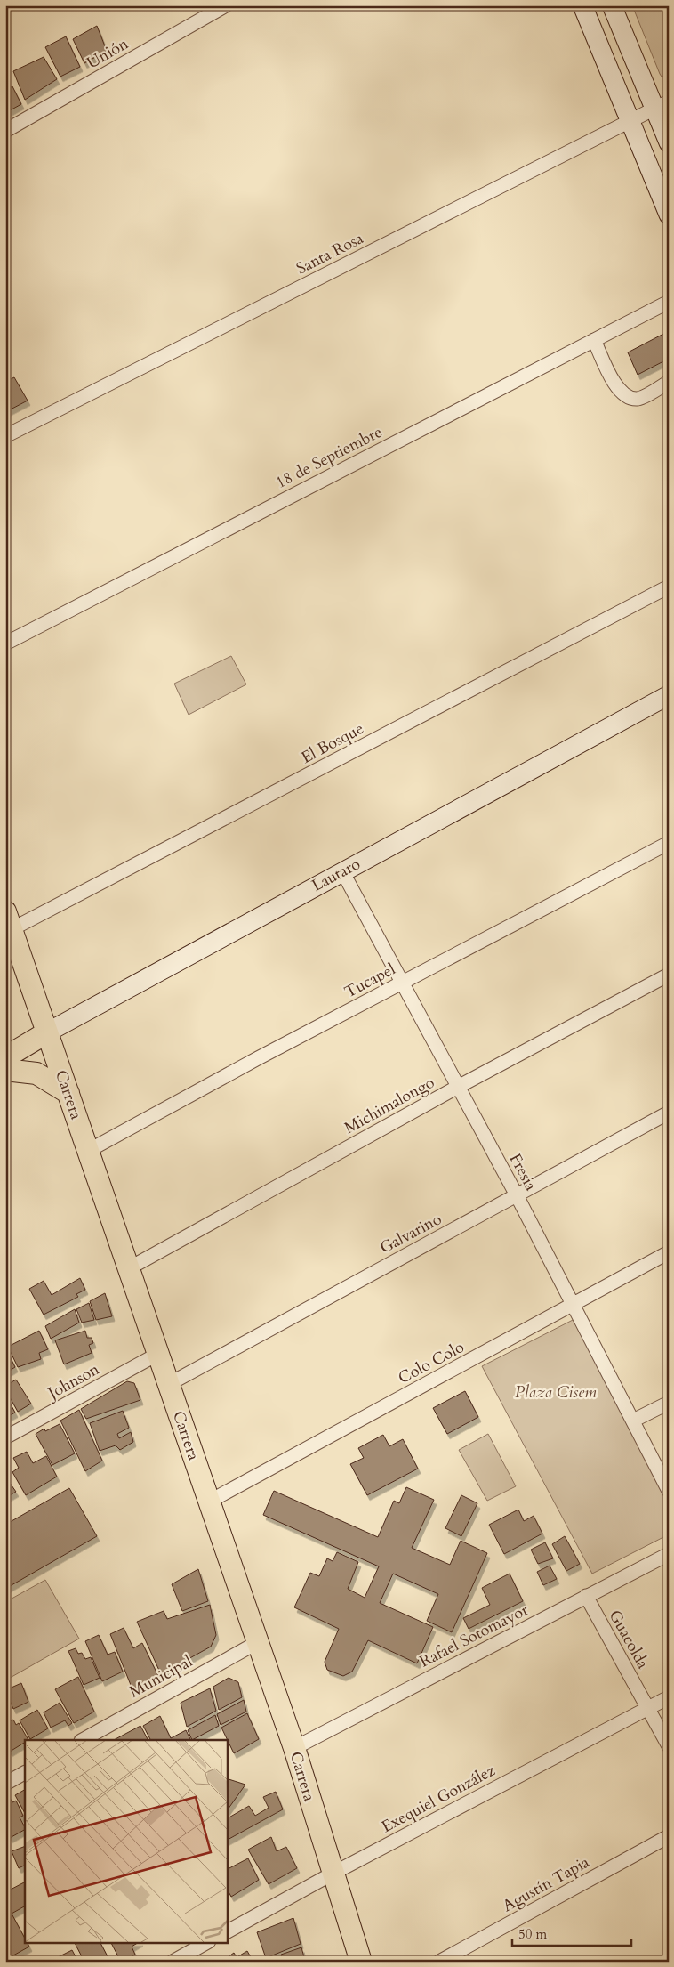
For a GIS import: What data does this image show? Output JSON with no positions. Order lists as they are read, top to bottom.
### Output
{
  "streets": {
    "main road": ["Lautaro", "Carrera"],
    "street": [
      "Unión",
      "Santa Rosa",
      "18 de Septiembre",
      "El Bosque",
      "Tucapel",
      "Michimalongo",
      "Fresia",
      "Galvarino",
      "Colo Colo",
      "Johnson",
      "Rafael Sotomayor",
      "Guacolda",
      "Municipal",
      "Exequiel González",
      "Agustín Tapia"
    ]
  },
  "crossings": [
    ["El Bosque", "Carrera"],
    ["Lautaro", "Carrera"],
    ["Lautaro", "Fresia"],
    ["Tucapel", "Carrera"],
    ["Tucapel", "Fresia"],
    ["Carrera", "Michimalongo"],
    ["Carrera", "Galvarino"],
    ["Carrera", "Colo Colo"],
    ["Carrera", "Johnson"],
    ["Carrera", "Rafael Sotomayor"],
    ["Carrera", "Municipal"],
    ["Carrera", "Exequiel González"],
    ["Michimalongo", "Fresia"],
    ["Fresia", "Galvarino"],
    ["Fresia", "Colo Colo"],
    ["Rafael Sotomayor", "Guacolda"],
    ["Guacolda", "Exequiel González"]
  ],
  "parks": ["Plaza Cisem"],
  "scale_bar": "50 m"
}
